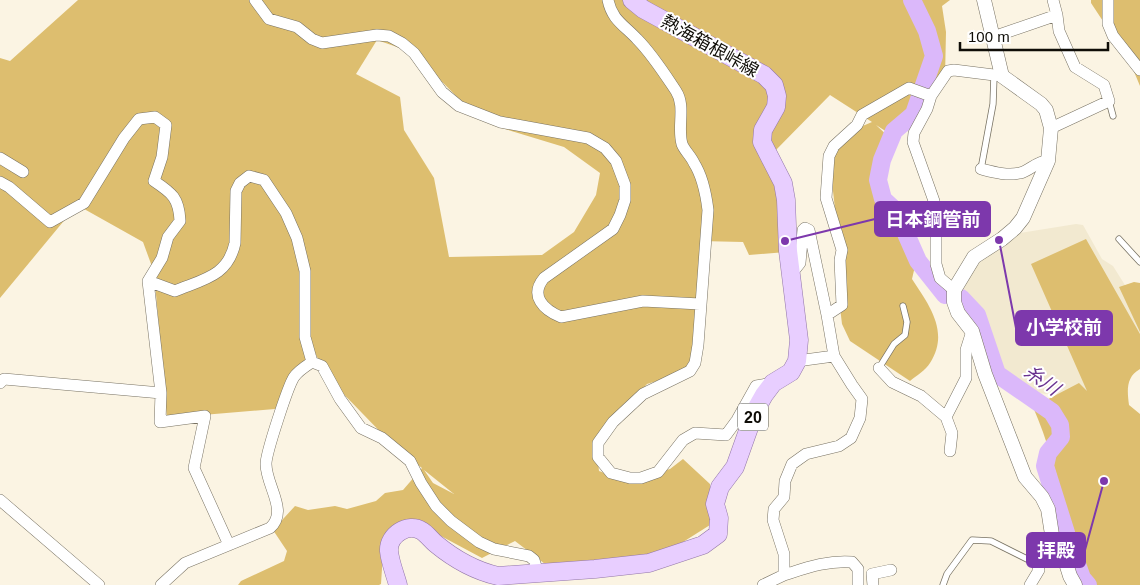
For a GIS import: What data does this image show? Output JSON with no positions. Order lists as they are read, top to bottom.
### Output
{
  "streets": {
    "main road": ["熱海箱根峠線", "20"]
  },
  "crossings": [
    ["熱海箱根峠線", "20"]
  ],
  "water": ["糸川"],
  "places": ["小学校前", "日本鋼管前", "拝殿"],
  "scale_bar": "100 m"
}
